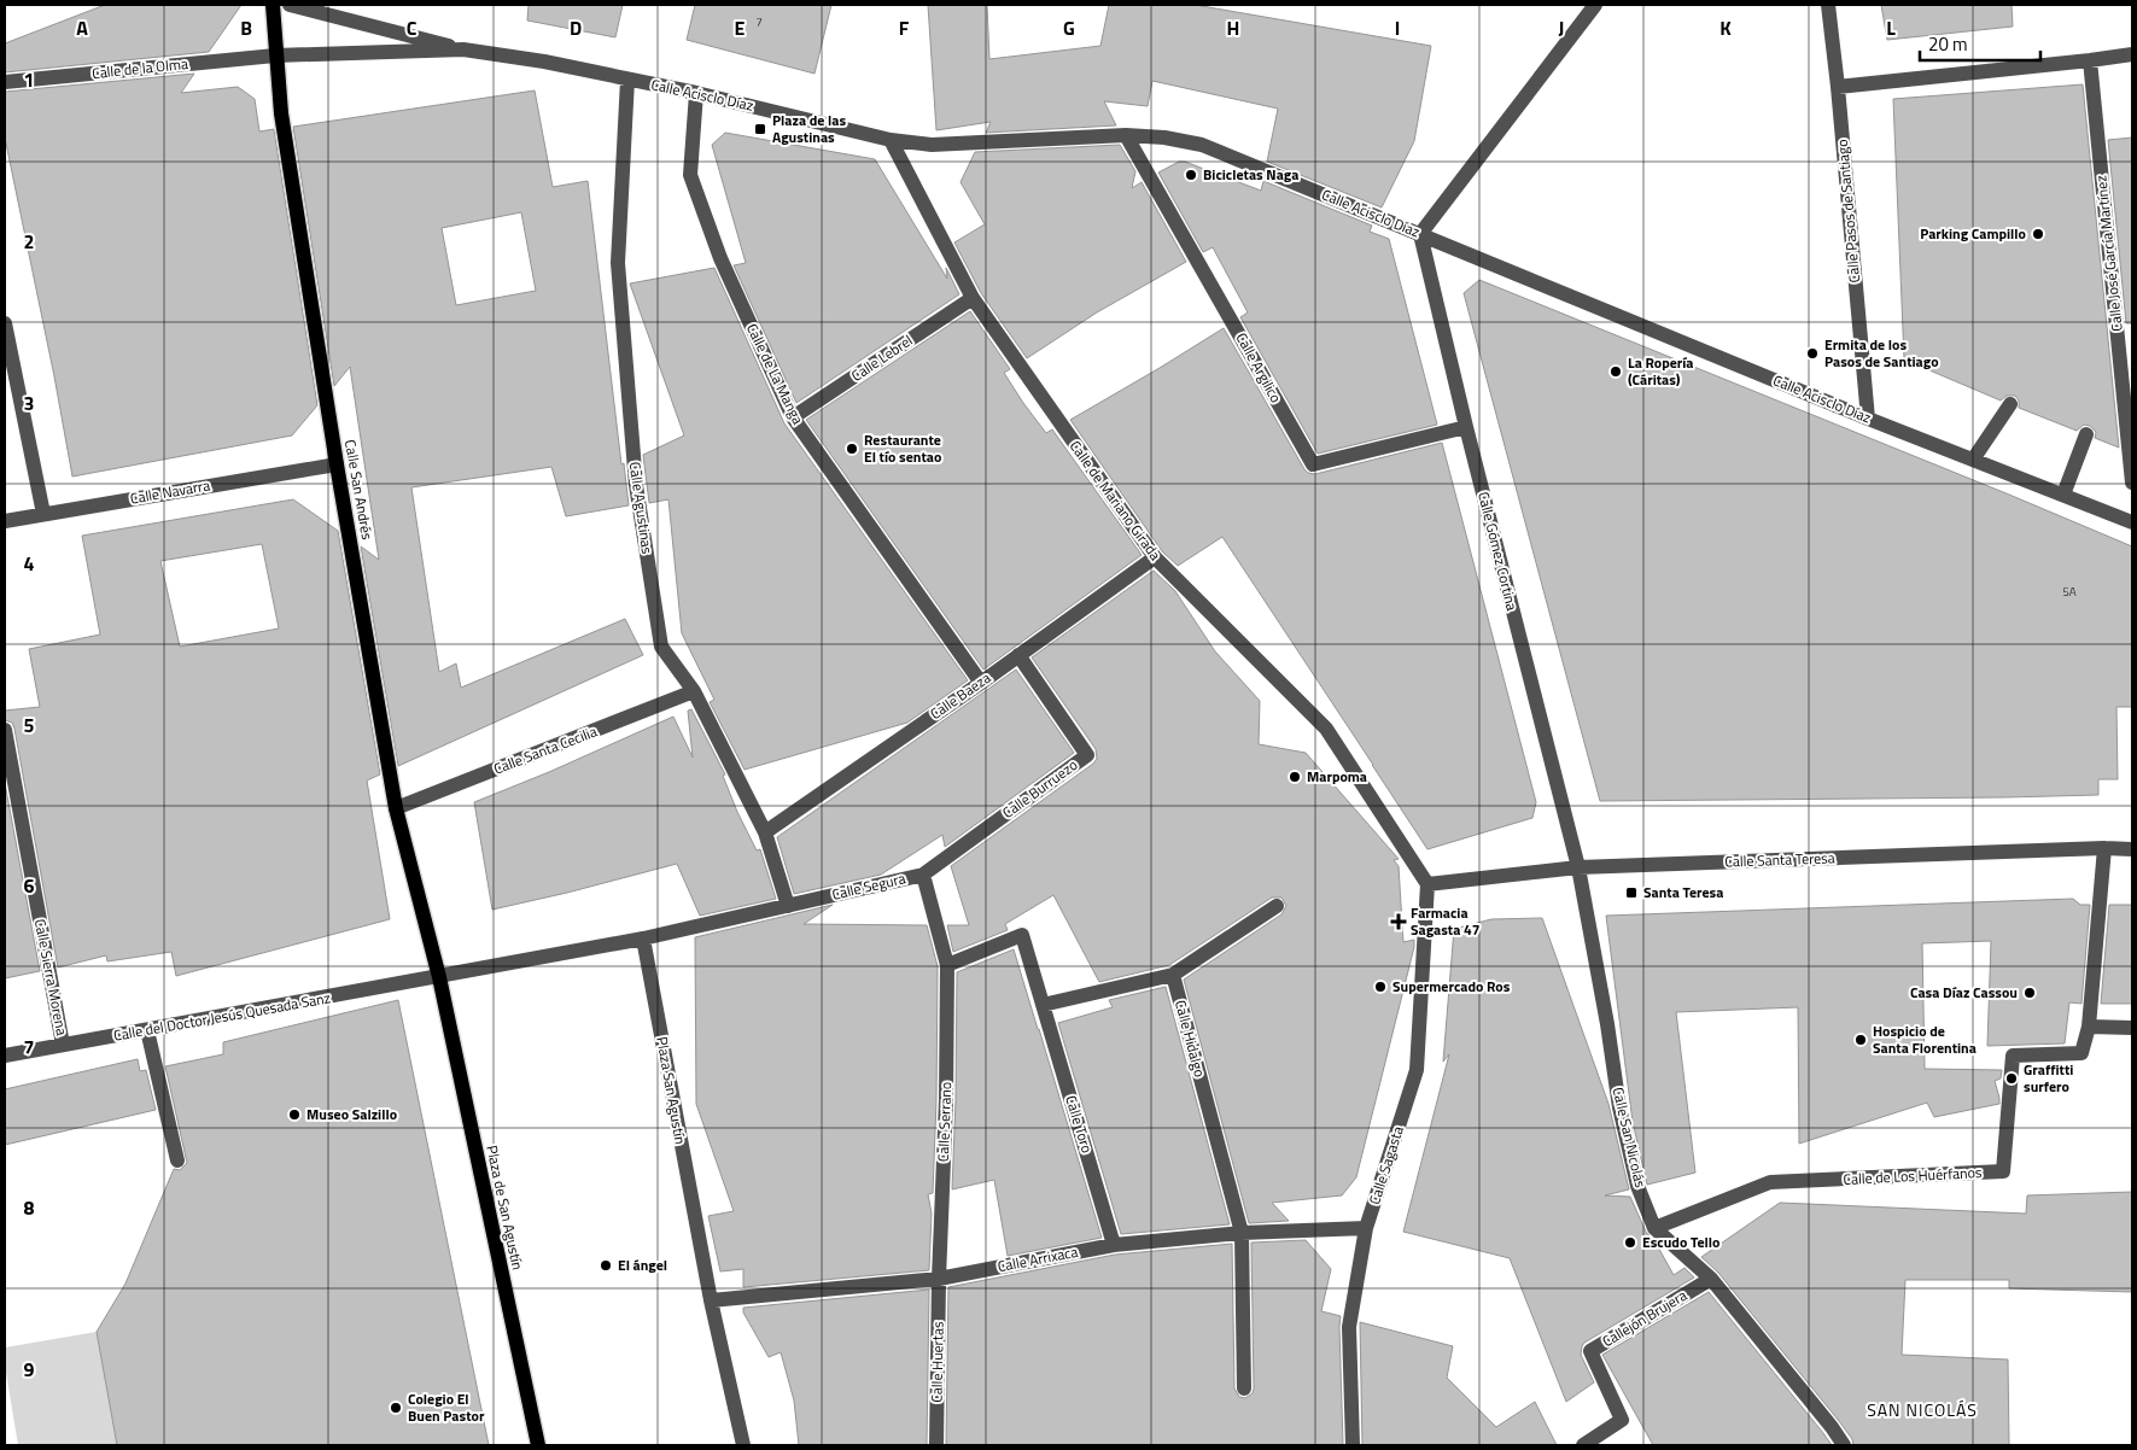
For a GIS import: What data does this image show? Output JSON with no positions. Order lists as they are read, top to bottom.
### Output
{
  "streets": {
    "main road": ["Calle San Andrés", "Plaza de San Agustín"],
    "street": [
      "Calle de la Olma",
      "Calle Acisclo Díaz",
      "Calle Pasos de Santiago",
      "Calle José García Martínez",
      "Calle Lebrel",
      "Calle Argilico",
      "Calle de La Manga",
      "Calle Navarra",
      "Calle de Mariano Girada",
      "Calle Agustinas",
      "Calle Gómez Cortina",
      "Calle Baeza",
      "Calle Santa Cecilia",
      "Calle Burruezo",
      "Calle Santa Teresa",
      "Calle Segura",
      "Calle Sierra Morena",
      "Calle del Doctor Jesús Quesada Sanz",
      "Calle Hidalgo",
      "Plaza San Agustín",
      "Calle Serrano",
      "Calle Toro",
      "Calle San Nicolás",
      "Calle Sagasta",
      "Calle de Los Huérfanos",
      "Calle Arrixaca",
      "Callejón Brujera",
      "Calle Huertas"
    ]
  },
  "crossings": [
    ["Calle de la Olma", "Calle Acisclo Díaz"],
    ["Calle de la Olma", "Calle San Andrés"],
    ["Calle Acisclo Díaz", "Calle Pasos de Santiago"],
    ["Calle Acisclo Díaz", "Calle Argilico"],
    ["Calle Acisclo Díaz", "Calle de La Manga"],
    ["Calle Acisclo Díaz", "Calle San Andrés"],
    ["Calle Acisclo Díaz", "Calle de Mariano Girada"],
    ["Calle Acisclo Díaz", "Calle Agustinas"],
    ["Calle Acisclo Díaz", "Calle Gómez Cortina"],
    ["Calle Lebrel", "Calle de La Manga"],
    ["Calle Lebrel", "Calle de Mariano Girada"],
    ["Calle Argilico", "Calle Gómez Cortina"],
    ["Calle de La Manga", "Calle Baeza"],
    ["Calle San Andrés", "Calle Navarra"],
    ["Calle San Andrés", "Calle Santa Cecilia"],
    ["Calle San Andrés", "Calle del Doctor Jesús Quesada Sanz"],
    ["Calle San Andrés", "Plaza de San Agustín"],
    ["Calle de Mariano Girada", "Calle Baeza"],
    ["Calle de Mariano Girada", "Calle Santa Teresa"],
    ["Calle de Mariano Girada", "Calle Sagasta"],
    ["Calle Agustinas", "Calle Baeza"],
    ["Calle Agustinas", "Calle Santa Cecilia"],
    ["Calle Agustinas", "Calle Segura"],
    ["Calle Gómez Cortina", "Calle Santa Teresa"],
    ["Calle Gómez Cortina", "Calle San Nicolás"],
    ["Calle Baeza", "Calle Burruezo"],
    ["Calle Burruezo", "Calle Segura"],
    ["Calle Santa Teresa", "Calle San Nicolás"],
    ["Calle Santa Teresa", "Calle Sagasta"],
    ["Calle Segura", "Plaza San Agustín"],
    ["Calle Segura", "Calle Serrano"],
    ["Calle Sierra Morena", "Calle del Doctor Jesús Quesada Sanz"],
    ["Calle del Doctor Jesús Quesada Sanz", "Plaza de San Agustín"],
    ["Calle Hidalgo", "Calle Arrixaca"],
    ["Plaza San Agustín", "Calle Arrixaca"],
    ["Calle Serrano", "Calle Arrixaca"],
    ["Calle Serrano", "Calle Huertas"],
    ["Calle Toro", "Calle Arrixaca"],
    ["Calle San Nicolás", "Calle de Los Huérfanos"],
    ["Calle San Nicolás", "Callejón Brujera"],
    ["Calle Sagasta", "Calle Arrixaca"],
    ["Calle Arrixaca", "Calle Huertas"]
  ],
  "districts": ["SAN NICOLÁS"],
  "places": {
    "transit": ["Plaza de las Agustinas", "Santa Teresa"],
    "other": [
      "Bicicletas Naga",
      "Parking Campillo",
      "Ermita de los Pasos de Santiago",
      "La Ropería (Cáritas)",
      "Restaurante El tío sentao",
      "Marpoma",
      "Supermercado Ros",
      "Casa Díaz Cassou",
      "Hospicio de Santa Florentina",
      "Graffitti surfero",
      "Museo Salzillo",
      "Escudo Tello",
      "El ángel",
      "Colegio El Buen Pastor"
    ],
    "health": ["Farmacia Sagasta 47"]
  },
  "house_numbers": ["7", "5A"],
  "scale_bar": "20 m",
  "grid": {
    "columns": [
      "A",
      "B",
      "C",
      "D",
      "E",
      "F",
      "G",
      "H",
      "I",
      "J",
      "K",
      "L"
    ],
    "rows": [
      "1",
      "2",
      "3",
      "4",
      "5",
      "6",
      "7",
      "8",
      "9"
    ]
  }
}
